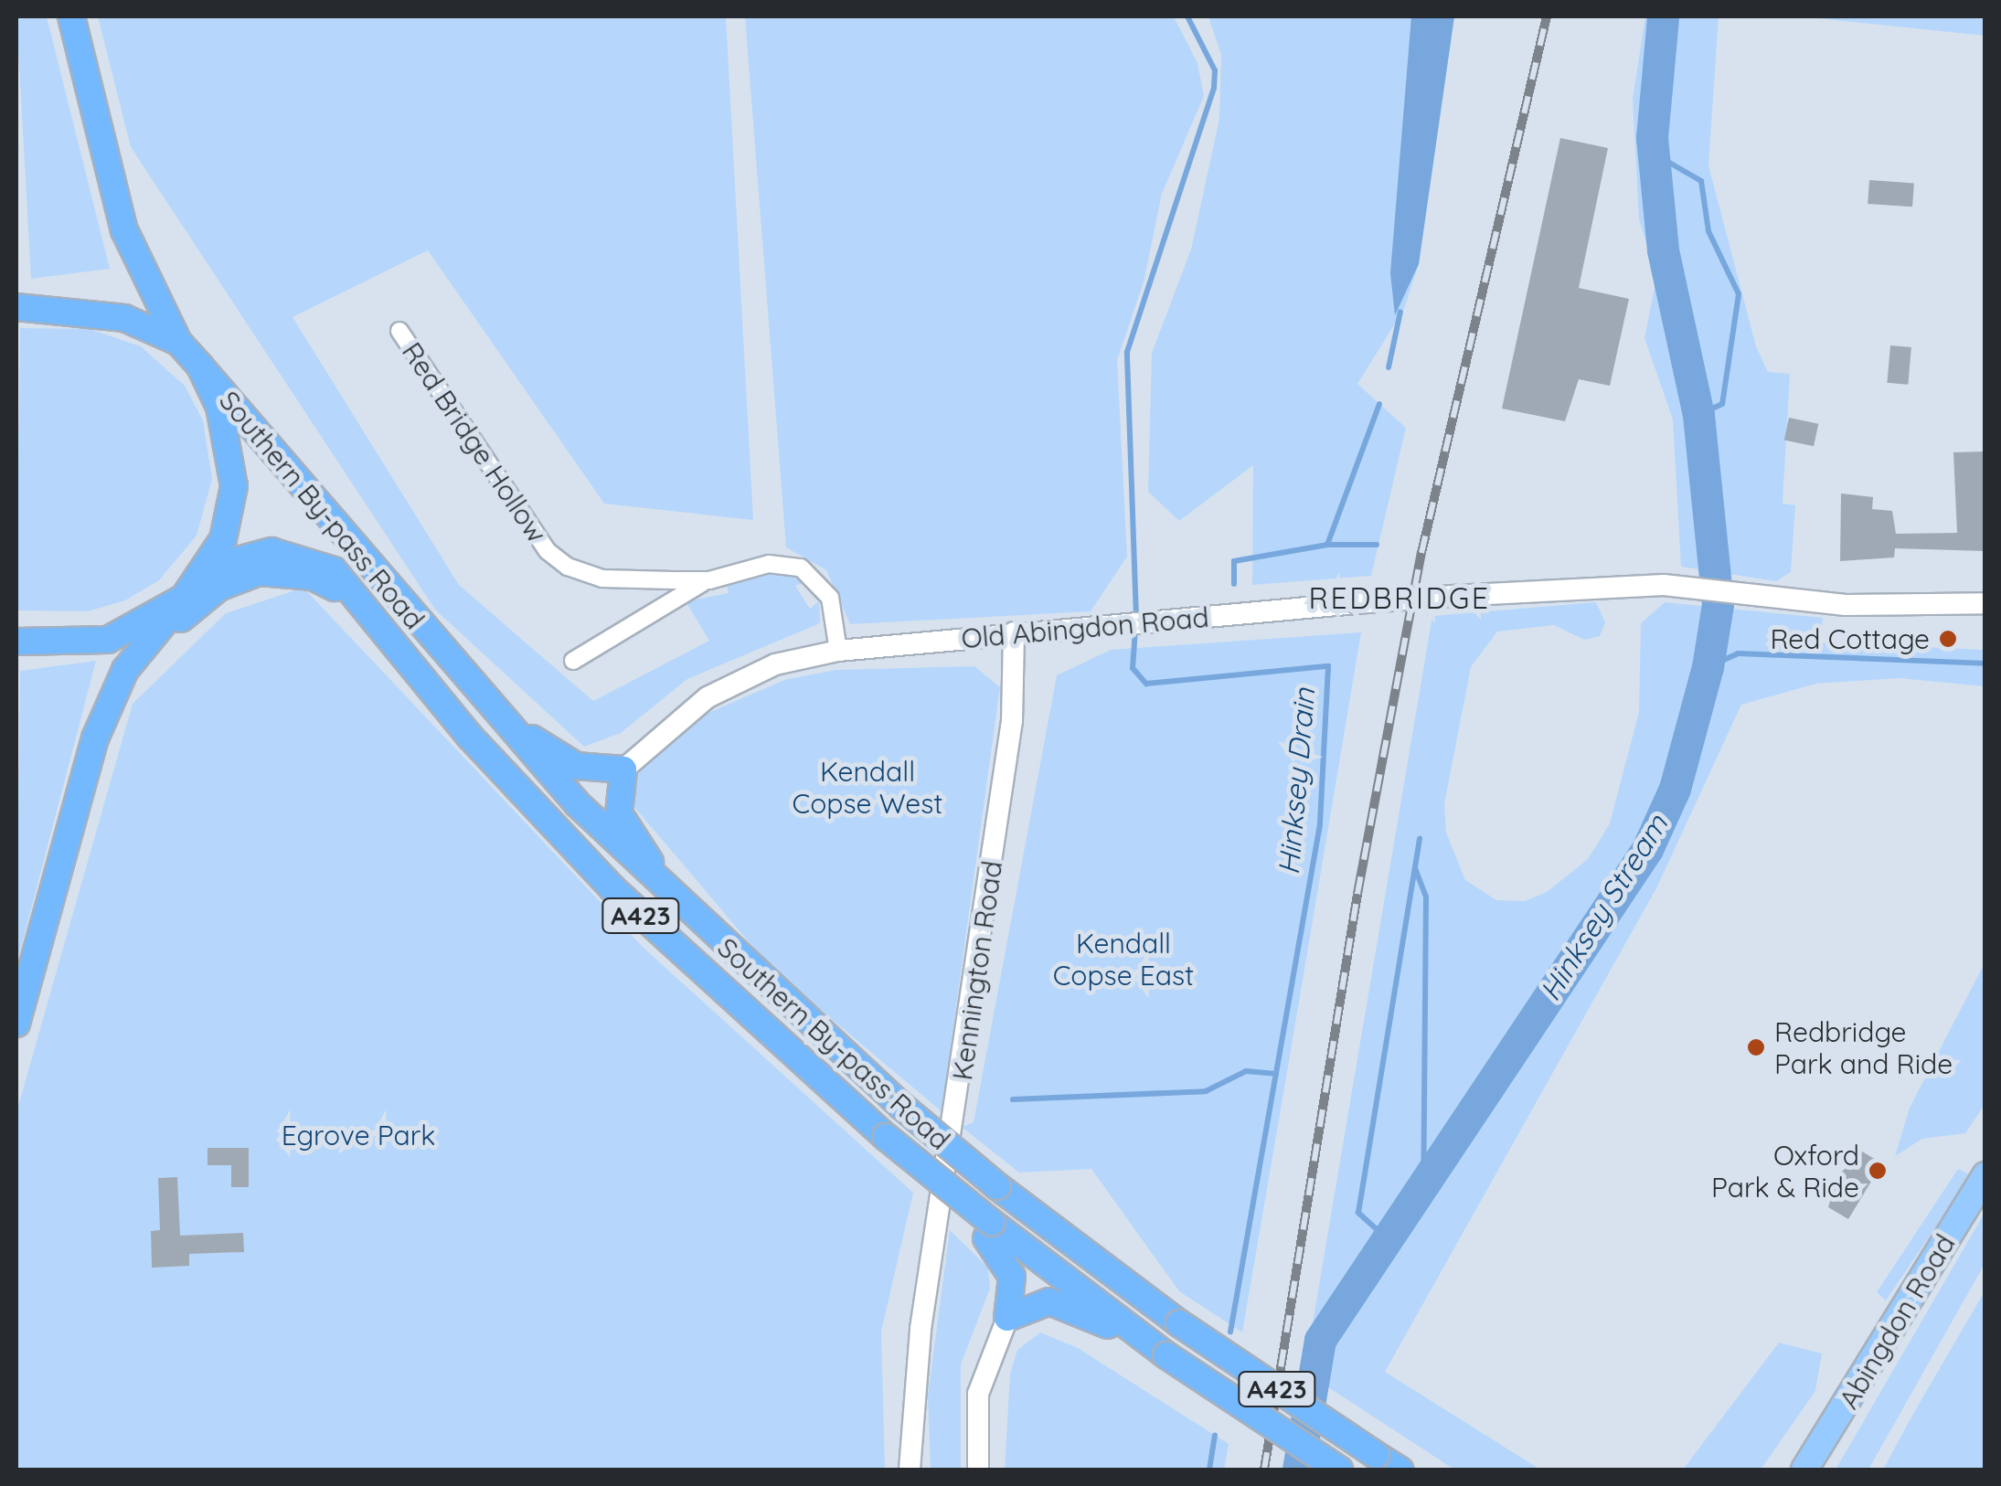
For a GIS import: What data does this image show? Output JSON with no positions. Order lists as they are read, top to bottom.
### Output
{
  "streets": {
    "highway": ["Southern By-pass Road", "A423"],
    "main road": ["Abingdon Road"],
    "street": ["Red Bridge Hollow", "Old Abingdon Road", "Kennington Road"]
  },
  "crossings": [
    ["Red Bridge Hollow", "Old Abingdon Road"],
    ["Old Abingdon Road", "Kennington Road"]
  ],
  "districts": ["REDBRIDGE"],
  "water": ["Hinksey Drain", "Hinksey Stream"],
  "parks": ["Kendall Copse West", "Kendall Copse East", "Egrove Park"],
  "places": ["Red Cottage", "Redbridge Park and Ride", "Oxford Park & Ride"]
}
